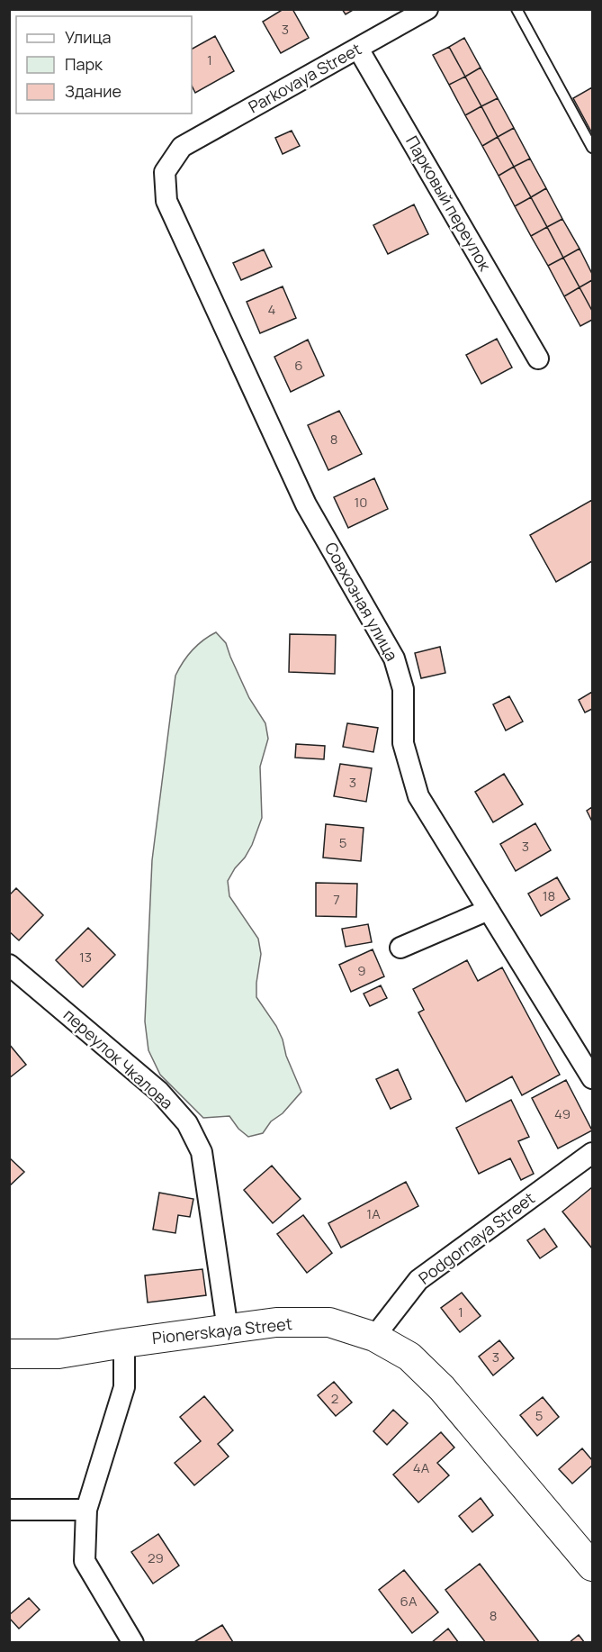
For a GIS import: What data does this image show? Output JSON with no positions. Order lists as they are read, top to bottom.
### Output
{
  "streets": {
    "main road": ["Pionerskaya Street"],
    "street": [
      "Parkovaya Street",
      "Парковый переулок",
      "Совхозная улица",
      "переулок Чкалова",
      "Podgornaya Street"
    ]
  },
  "crossings": [
    ["Parkovaya Street", "Парковый переулок"],
    ["Parkovaya Street", "Совхозная улица"],
    ["переулок Чкалова", "Pionerskaya Street"],
    ["Podgornaya Street", "Pionerskaya Street"]
  ],
  "house_numbers": [
    "3",
    "1",
    "4",
    "6",
    "8",
    "10",
    "3",
    "5",
    "3",
    "18",
    "7",
    "13",
    "9",
    "49",
    "1А",
    "1",
    "3",
    "2",
    "5",
    "4А",
    "29",
    "6А",
    "8"
  ],
  "legend": ["Улица", "Парк", "Здание"]
}
